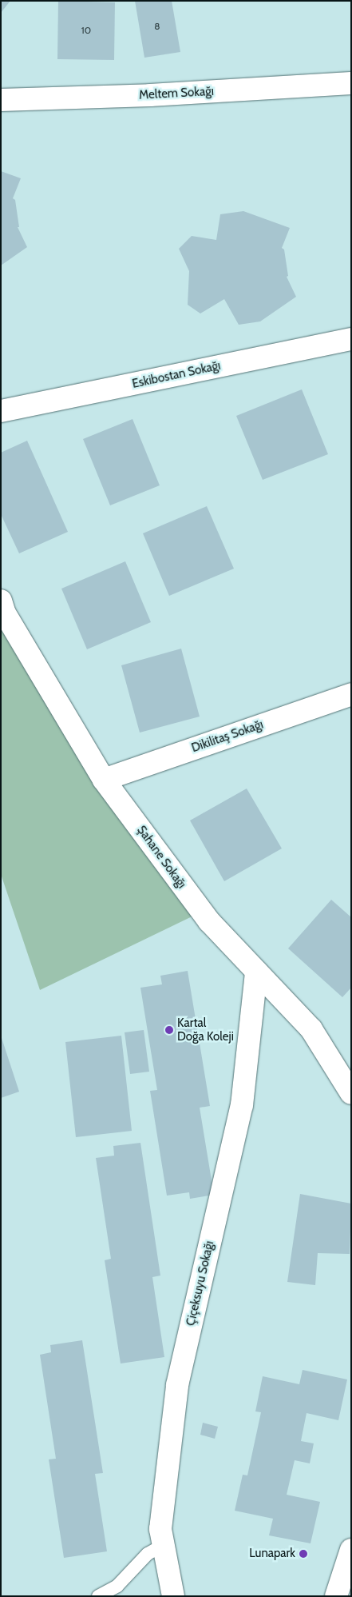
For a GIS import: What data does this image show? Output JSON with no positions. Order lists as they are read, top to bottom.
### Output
{
  "streets": {
    "street": [
      "Meltem Sokağı",
      "Eskibostan Sokağı",
      "Dikilitaş Sokağı",
      "Şahane Sokağı",
      "Çiçeksuyu Sokağı"
    ]
  },
  "crossings": [
    ["Dikilitaş Sokağı", "Şahane Sokağı"],
    ["Şahane Sokağı", "Çiçeksuyu Sokağı"]
  ],
  "places": ["Kartal Doğa Koleji", "Lunapark"],
  "house_numbers": ["8", "10"]
}
